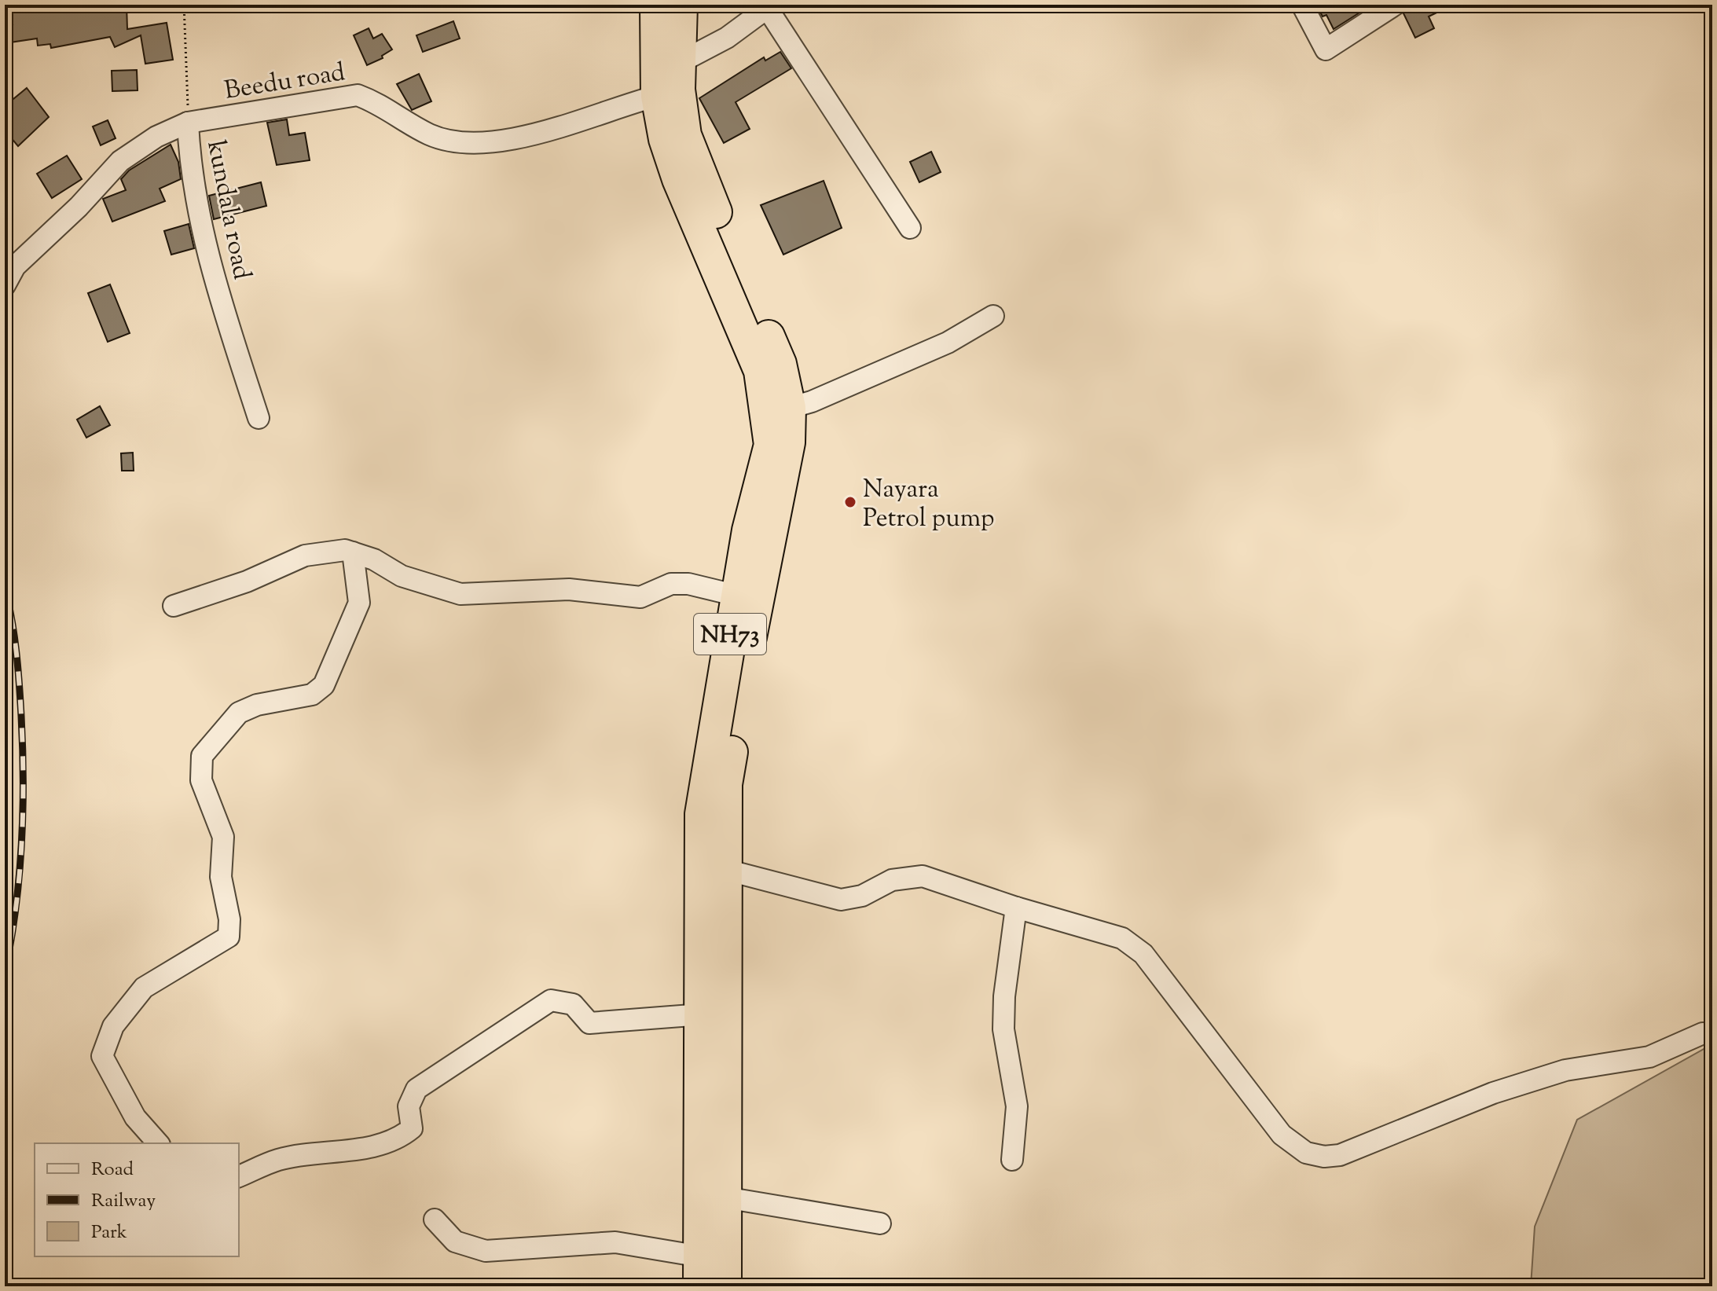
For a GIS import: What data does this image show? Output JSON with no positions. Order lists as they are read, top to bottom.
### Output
{
  "streets": {
    "highway": ["NH73"],
    "street": ["Beedu road", "kundala road"]
  },
  "crossings": [
    ["Beedu road", "kundala road"],
    ["Beedu road", "NH73"]
  ],
  "places": ["Nayara Petrol pump"],
  "legend": ["Road", "Railway", "Park"]
}
